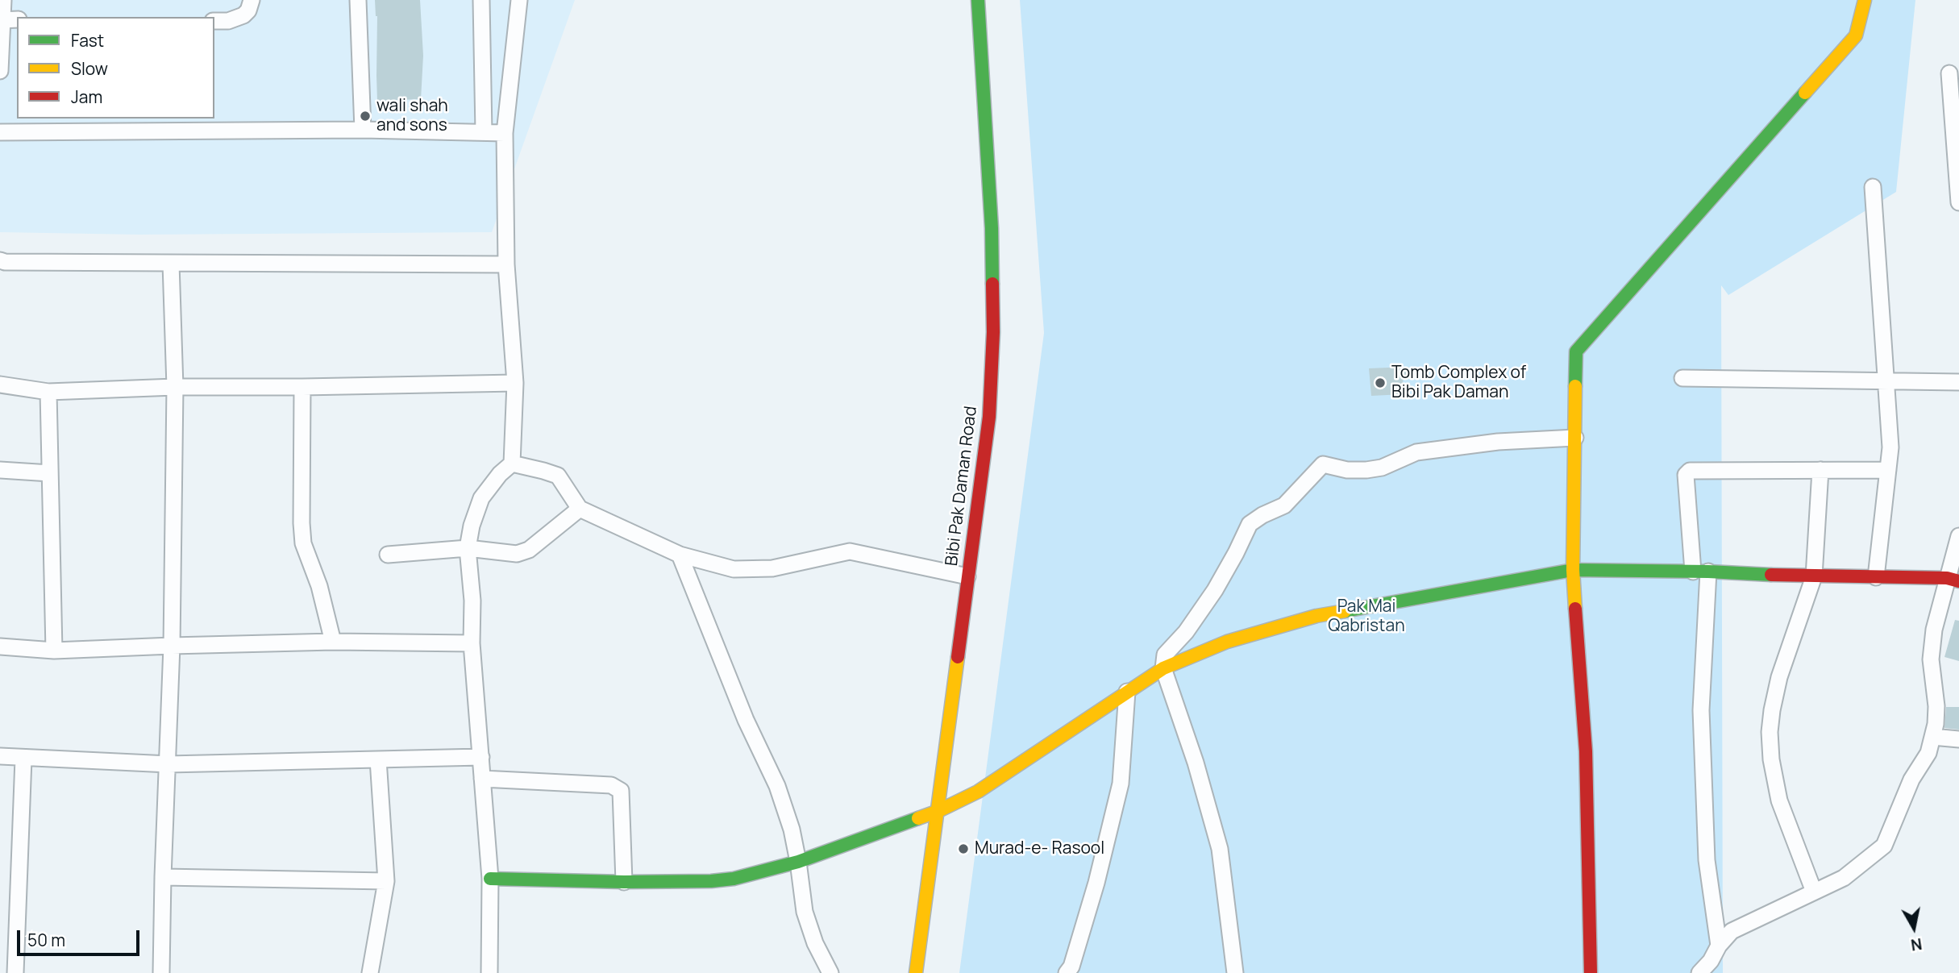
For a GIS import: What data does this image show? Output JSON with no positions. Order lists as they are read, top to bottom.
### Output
{
  "streets": {
    "street": ["Bibi Pak Daman Road"]
  },
  "parks": ["Pak Mai Qabristan"],
  "places": ["wali shah and sons", "Tomb Complex of Bibi Pak Daman", "Murad-e- Rasool"],
  "legend": ["Fast", "Slow", "Jam"],
  "scale_bar": "50 m",
  "north": "bottom"
}
